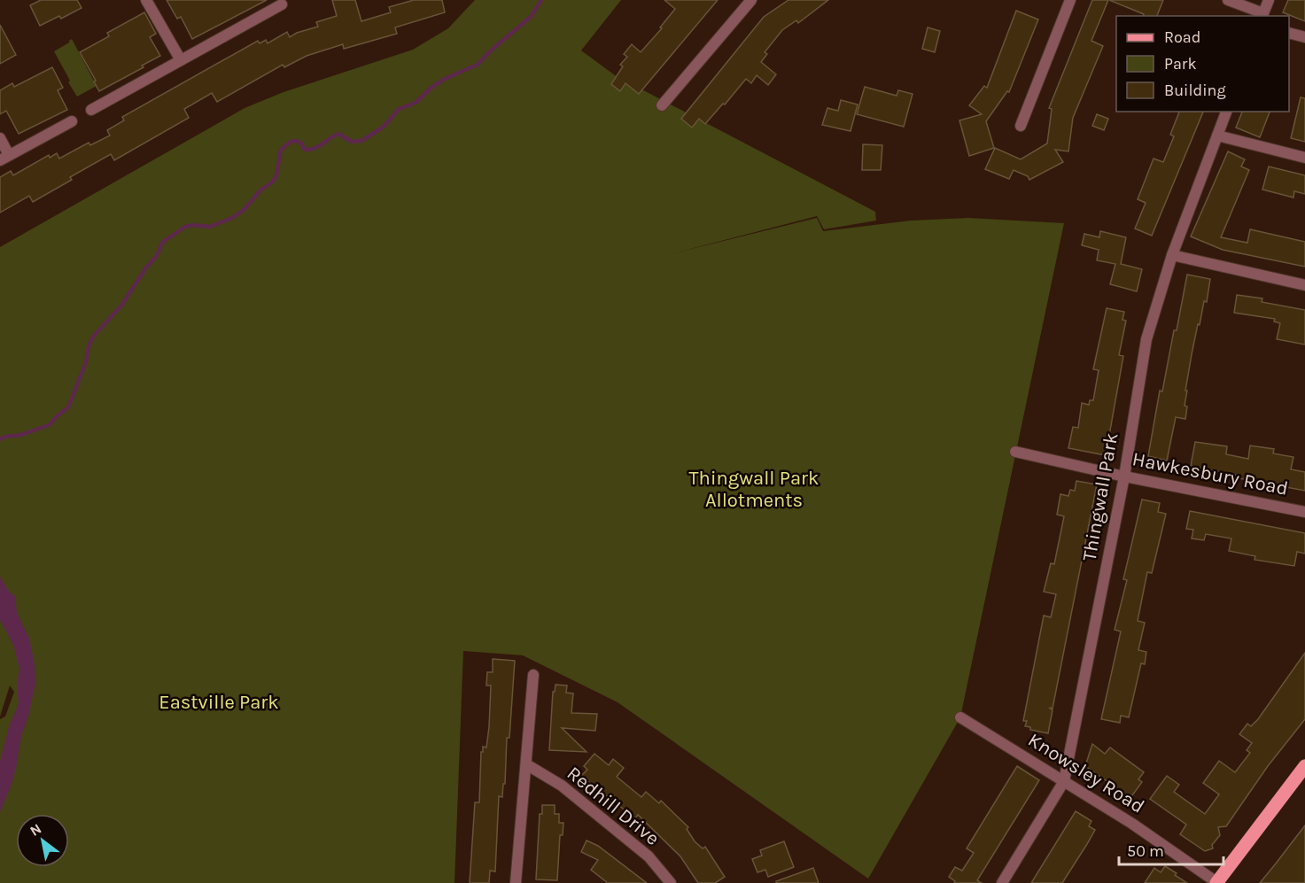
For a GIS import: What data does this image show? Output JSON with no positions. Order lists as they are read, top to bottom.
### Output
{
  "streets": {
    "street": [
      "Hawkesbury Road",
      "Thingwall Park",
      "Knowsley Road",
      "Redhill Drive"
    ]
  },
  "crossings": [
    ["Hawkesbury Road", "Thingwall Park"],
    ["Thingwall Park", "Knowsley Road"]
  ],
  "parks": ["Thingwall Park Allotments", "Eastville Park"],
  "legend": ["Road", "Park", "Building"],
  "scale_bar": "50 m",
  "north": "top left"
}
